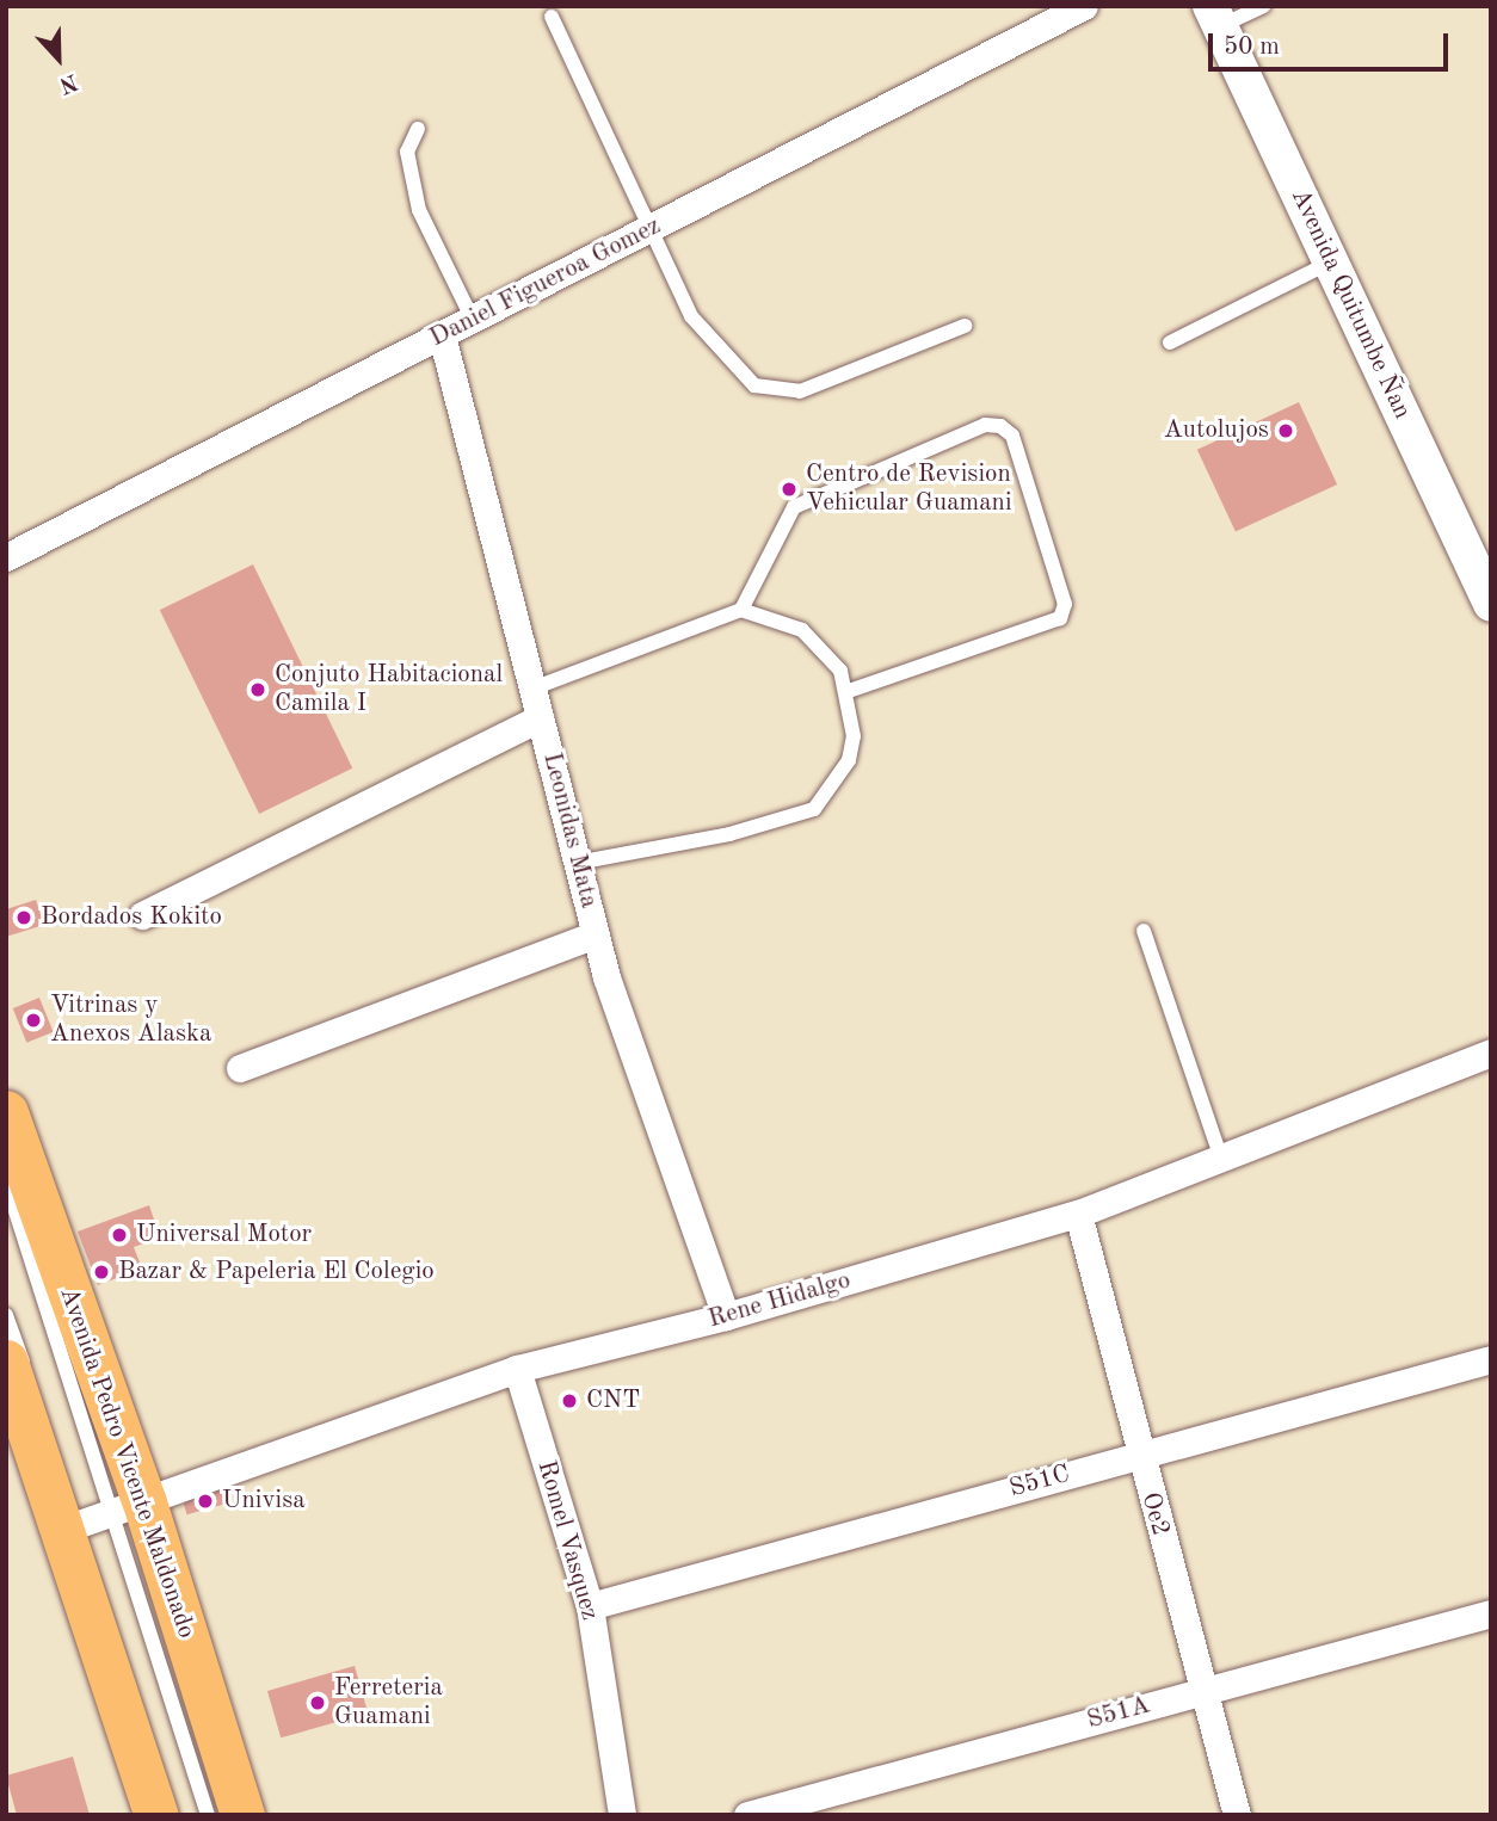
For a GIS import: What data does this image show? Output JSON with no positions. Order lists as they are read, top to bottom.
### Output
{
  "streets": {
    "main road": ["Avenida Pedro Vicente Maldonado"],
    "street": [
      "Daniel Figueroa Gomez",
      "Avenida Quitumbe Ñan",
      "Leonidas Mata",
      "Rene Hidalgo",
      "S51C",
      "Oe2",
      "Romel Vasquez",
      "S51A"
    ]
  },
  "crossings": [
    ["Daniel Figueroa Gomez", "Leonidas Mata"],
    ["Leonidas Mata", "Rene Hidalgo"],
    ["Rene Hidalgo", "Avenida Pedro Vicente Maldonado"],
    ["Rene Hidalgo", "Oe2"],
    ["Rene Hidalgo", "Romel Vasquez"],
    ["S51C", "Oe2"],
    ["S51C", "Romel Vasquez"],
    ["Oe2", "S51A"]
  ],
  "places": [
    "Autolujos",
    "Centro de Revision Vehicular Guamani",
    "Conjuto Habitacional Camila I",
    "Bordados Kokito",
    "Vitrinas y Anexos Alaska",
    "Universal Motor",
    "Bazar & Papeleria El Colegio",
    "CNT",
    "Univisa",
    "Ferreteria Guamani"
  ],
  "scale_bar": "50 m",
  "north": "bottom"
}
